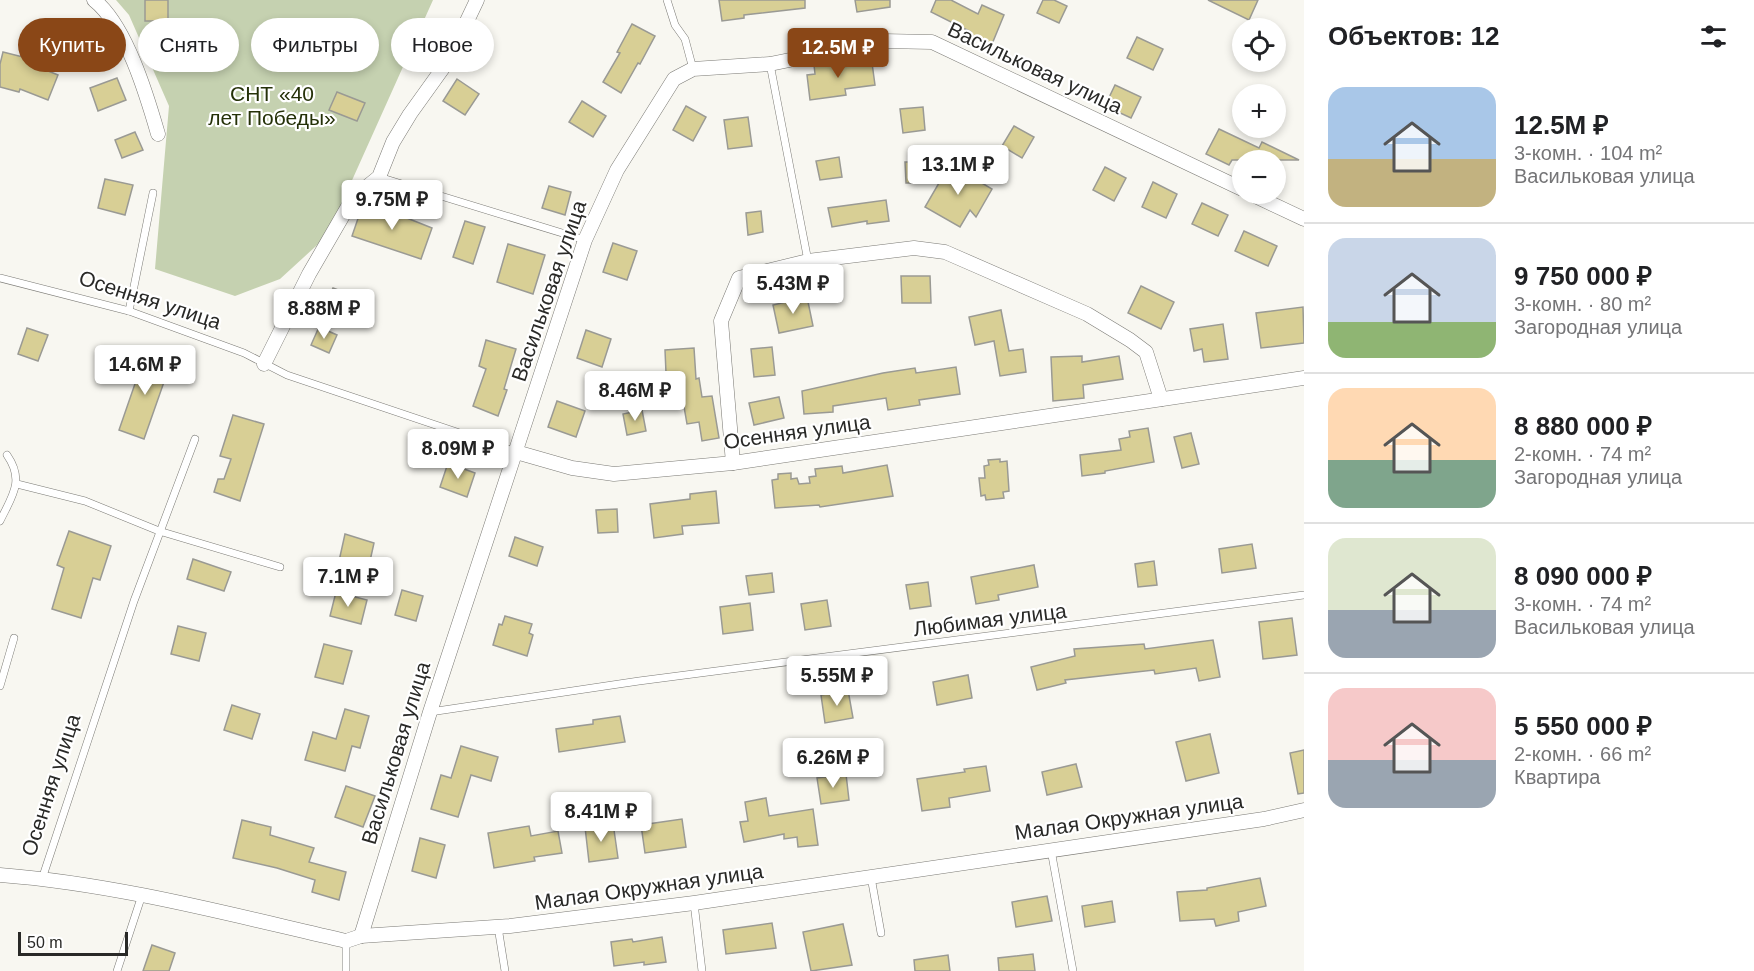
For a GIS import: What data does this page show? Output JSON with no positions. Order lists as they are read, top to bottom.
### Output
{
  "streets": {
    "street": ["Васильковая улица", "Осенняя улица", "Малая Окружная улица"],
    "lane": ["Любимая улица"]
  },
  "crossings": [
    ["Васильковая улица", "Осенняя улица"],
    ["Васильковая улица", "Любимая улица"],
    ["Васильковая улица", "Малая Окружная улица"],
    ["Осенняя улица", "Малая Окружная улица"]
  ],
  "parks": ["СНТ «40 лет Победы»"],
  "scale_bar": "50 m",
  "page": {
    "heading": "Объектов: 12",
    "map_buttons": ["+", "−"],
    "chip": [
      "Купить",
      "Снять",
      "Фильтры",
      "Новое"
    ],
    "price": [
      "12.5M ₽",
      "13.1M ₽",
      "9.75M ₽",
      "5.43M ₽",
      "8.88M ₽",
      "14.6M ₽",
      "8.46M ₽",
      "8.09M ₽",
      "7.1M ₽",
      "5.55M ₽",
      "6.26M ₽",
      "8.41M ₽"
    ],
    "list": [
      {
        "name": "12.5M ₽",
        "note": "3-комн. · 104 m² · Васильковая улица"
      },
      {
        "name": "9 750 000 ₽",
        "note": "3-комн. · 80 m² · Загородная улица"
      },
      {
        "name": "8 880 000 ₽",
        "note": "2-комн. · 74 m² · Загородная улица"
      },
      {
        "name": "8 090 000 ₽",
        "note": "3-комн. · 74 m² · Васильковая улица"
      },
      {
        "name": "5 550 000 ₽",
        "note": "2-комн. · 66 m² · Квартира"
      }
    ],
    "scale": "50 m"
  }
}
